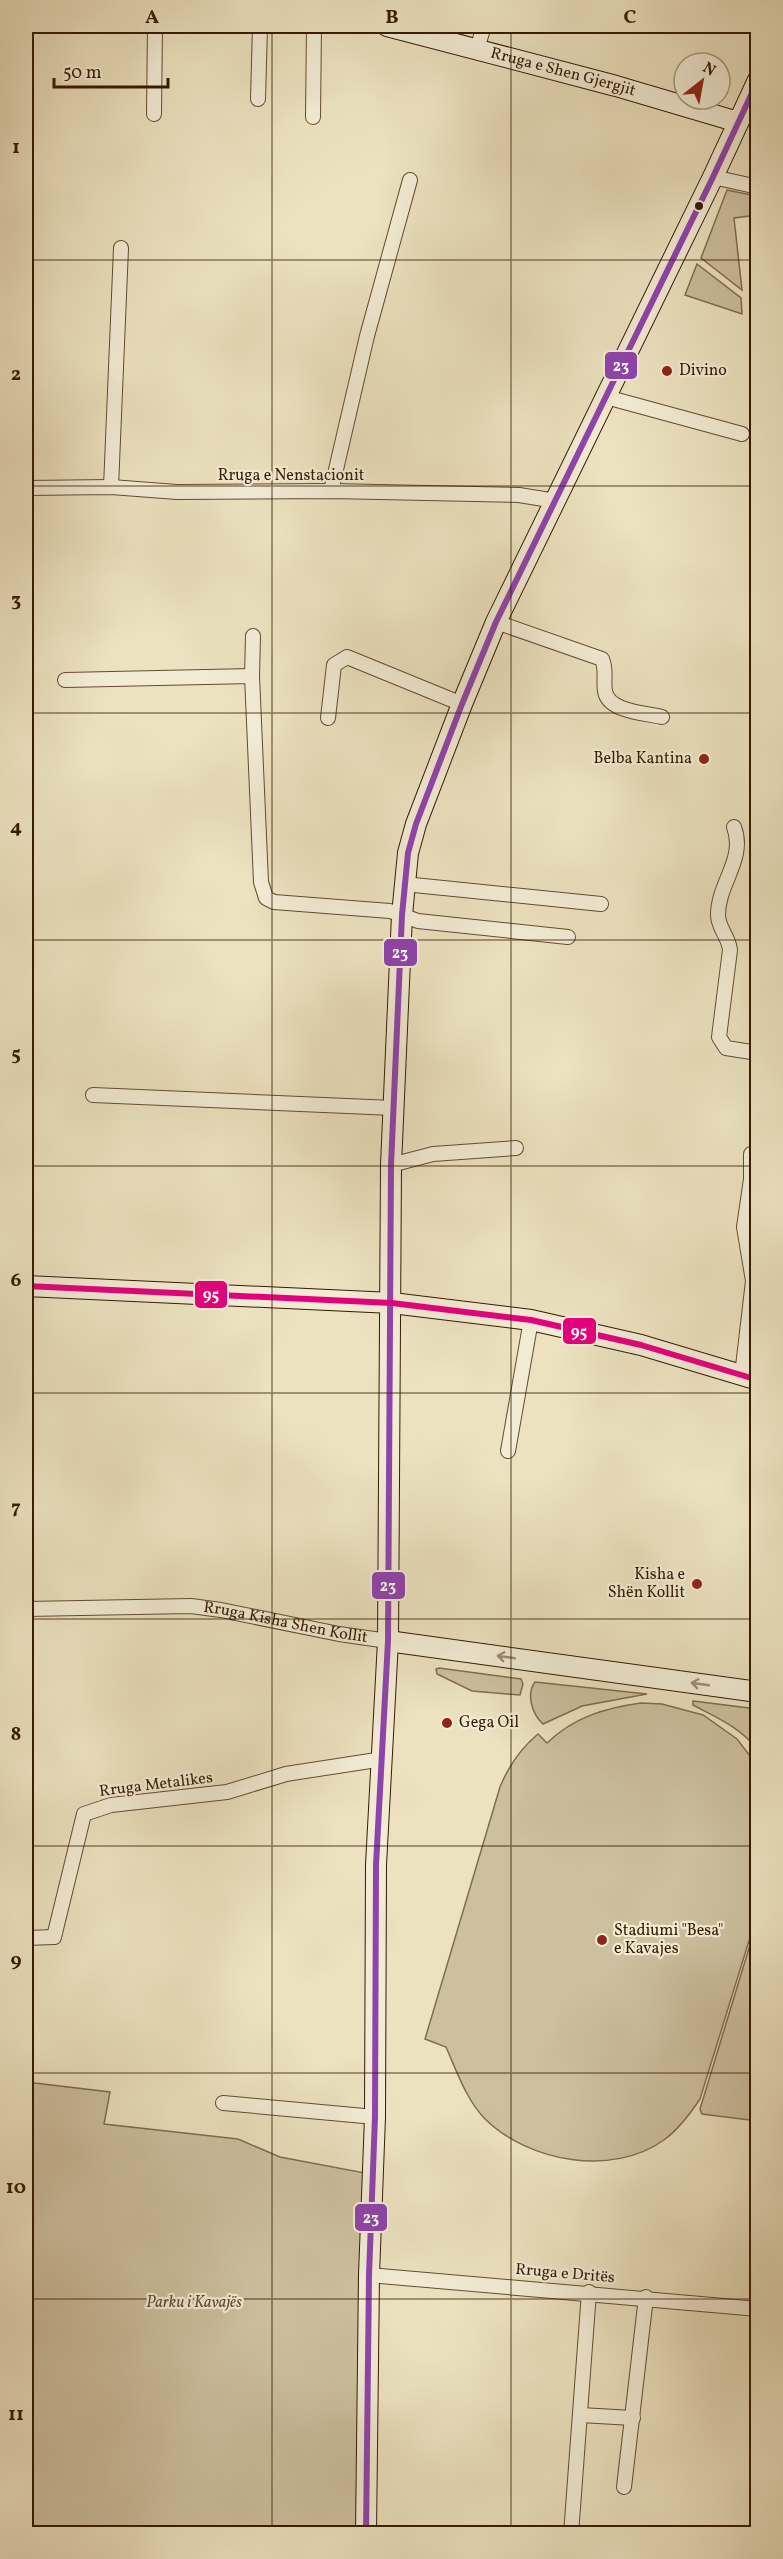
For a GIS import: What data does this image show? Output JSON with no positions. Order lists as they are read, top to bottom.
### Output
{
  "streets": {
    "street": [
      "Rruga e Shen Gjergjit",
      "Rruga e Nenstacionit",
      "Rruga Kisha Shen Kollit",
      "Rruga Metalikes",
      "Rruga e Dritës"
    ]
  },
  "one_way": ["Rruga Kisha Shen Kollit"],
  "parks": ["Parku i Kavajës"],
  "places": [
    "Divino",
    "Belba Kantina",
    "Kisha e Shën Kollit",
    "Gega Oil",
    "Stadiumi \"Besa\" e Kavajes"
  ],
  "lines": ["transit line 23", "transit line 95"],
  "scale_bar": "50 m",
  "north": "top right",
  "grid": {
    "columns": ["A", "B", "C"],
    "rows": [
      "1",
      "2",
      "3",
      "4",
      "5",
      "6",
      "7",
      "8",
      "9",
      "10",
      "11"
    ]
  }
}
